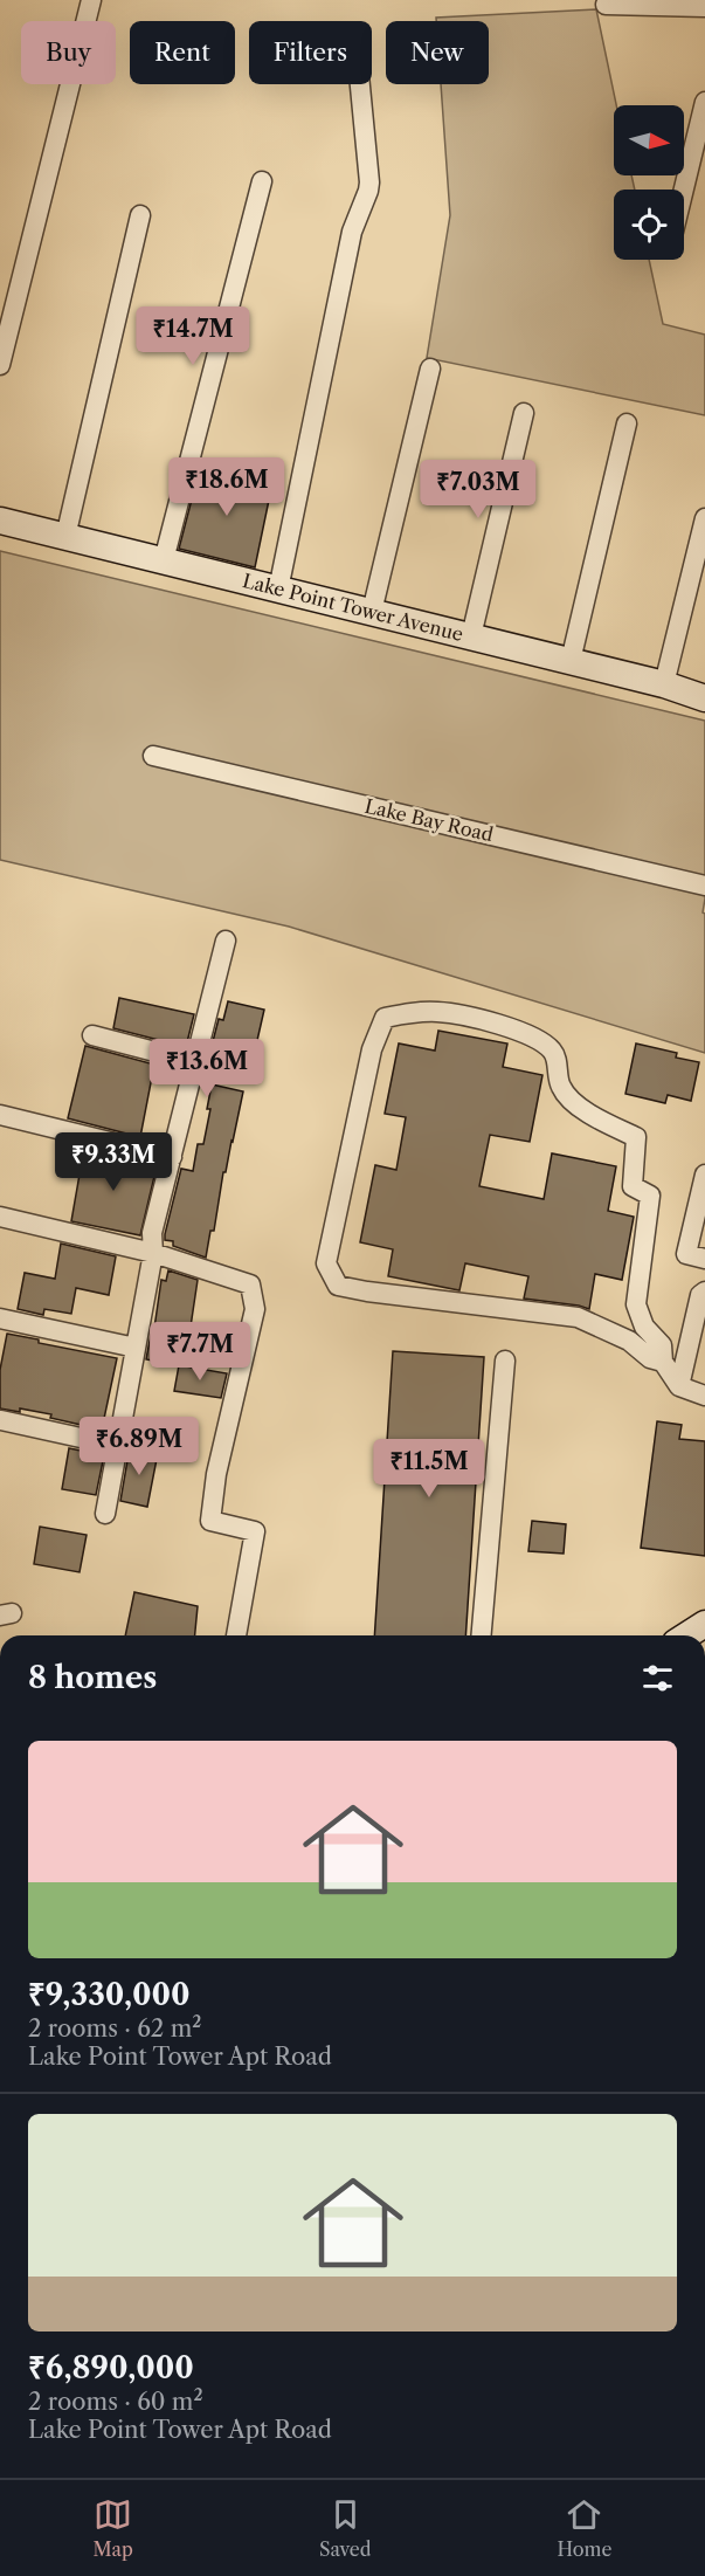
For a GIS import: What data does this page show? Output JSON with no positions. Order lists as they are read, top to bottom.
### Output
{
  "streets": {
    "street": ["Lake Point Tower Avenue", "Lake Bay Road"]
  },
  "north": "right",
  "page": {
    "chip": [
      "Buy",
      "Rent",
      "Filters",
      "New"
    ],
    "price": [
      "₹14.7M",
      "₹18.6M",
      "₹7.03M",
      "₹13.6M",
      "₹9.33M",
      "₹7.7M",
      "₹6.89M",
      "₹11.5M"
    ],
    "heading": "8 homes",
    "list": [
      {
        "name": "₹9,330,000",
        "note": "2 rooms · 62 m² · Lake Point Tower Apt Road"
      },
      {
        "name": "₹6,890,000",
        "note": "2 rooms · 60 m² · Lake Point Tower Apt Road"
      }
    ],
    "tabs": ["Map", "Saved", "Home"]
  }
}
